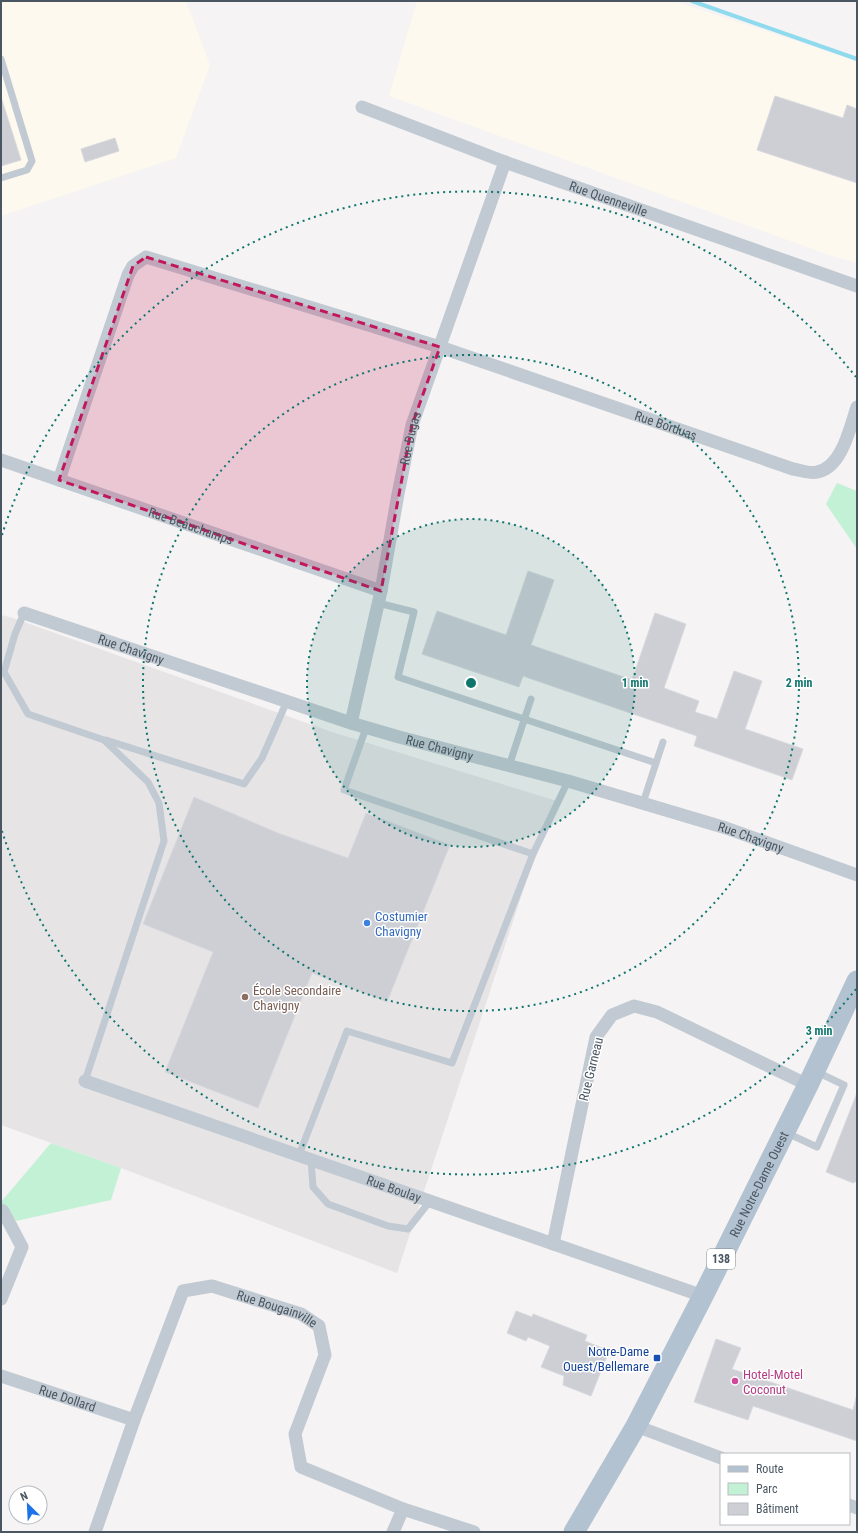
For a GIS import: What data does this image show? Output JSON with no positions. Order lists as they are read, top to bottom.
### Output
{
  "streets": {
    "main road": ["Rue Notre-Dame Ouest", "138"],
    "street": [
      "Rue Quenneville",
      "Rue Borduas",
      "Rue Dugas",
      "Rue Beauchamps",
      "Rue Chavigny",
      "Rue Garneau",
      "Rue Boulay",
      "Rue Bougainville",
      "Rue Dollard"
    ]
  },
  "crossings": [
    ["Rue Quenneville", "Rue Dugas"],
    ["Rue Borduas", "Rue Dugas"],
    ["Rue Borduas", "Rue Beauchamps"],
    ["Rue Dugas", "Rue Beauchamps"],
    ["Rue Dugas", "Rue Chavigny"],
    ["Rue Garneau", "Rue Notre-Dame Ouest"],
    ["Rue Garneau", "Rue Boulay"],
    ["Rue Notre-Dame Ouest", "Rue Boulay"],
    ["Rue Bougainville", "Rue Dollard"]
  ],
  "places": {
    "other": ["Costumier Chavigny", "École Secondaire Chavigny", "Hotel-Motel Coconut"],
    "transit": ["Notre-Dame Ouest/Bellemare"]
  },
  "legend": ["Route", "Parc", "Bâtiment"],
  "north": "top left",
  "rings": ["1 min", "2 min", "3 min"]
}
